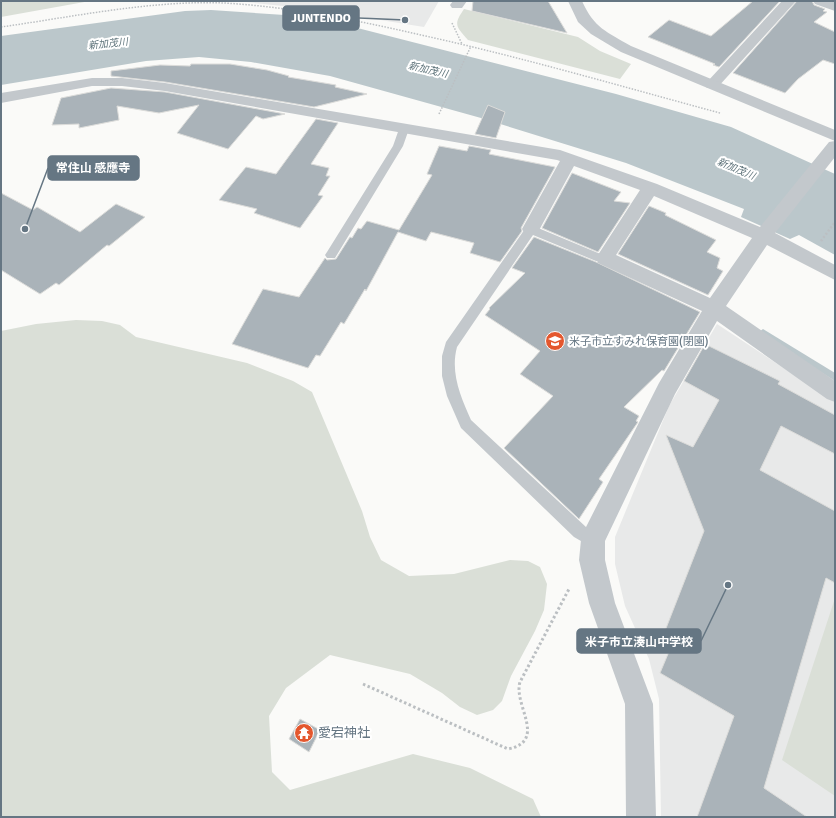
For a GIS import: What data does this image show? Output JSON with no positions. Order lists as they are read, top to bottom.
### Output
{
  "water": ["新加茂川"],
  "places": {
    "other": ["JUNTENDO", "常住山 感應寺", "米子市立湊山中学校"],
    "school or university": ["米子市立すみれ保育園(閉園)"],
    "temple": ["愛宕神社"]
  }
}
